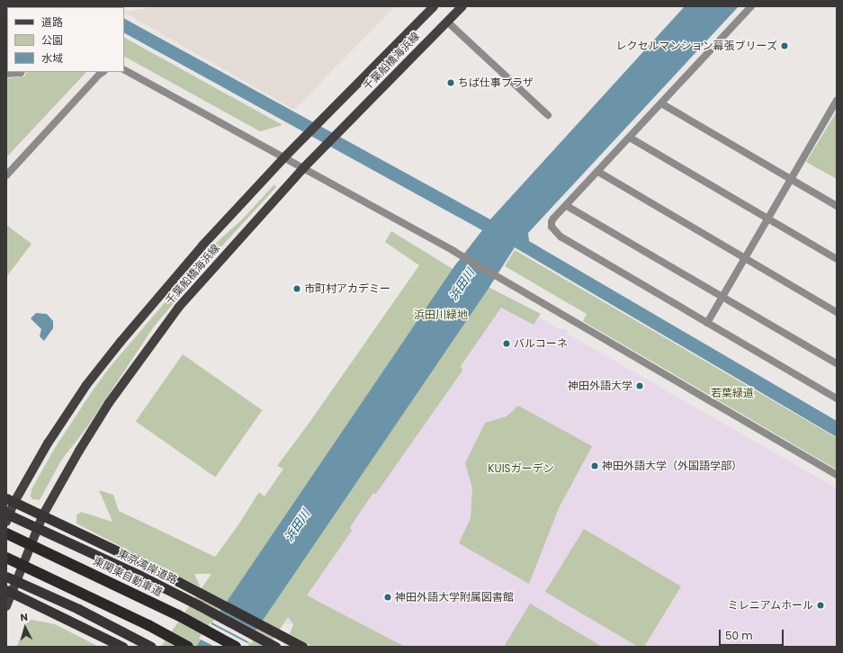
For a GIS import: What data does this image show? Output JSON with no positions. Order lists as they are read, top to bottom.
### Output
{
  "streets": {
    "highway": ["東京湾岸道路", "東関東自動車道"],
    "main road": ["千葉船橋海浜線"]
  },
  "water": ["浜田川"],
  "parks": ["浜田川緑地", "若葉緑道", "KUISガーデン"],
  "places": [
    "レクセルマンション幕張ブリーズ",
    "ちば仕事プラザ",
    "市町村アカデミー",
    "バルコーネ",
    "神田外語大学",
    "神田外語大学（外国語学部）",
    "神田外語大学附属図書館",
    "ミレニアムホール"
  ],
  "legend": ["道路", "公園", "水域"],
  "scale_bar": "50 m",
  "north": "top"
}
